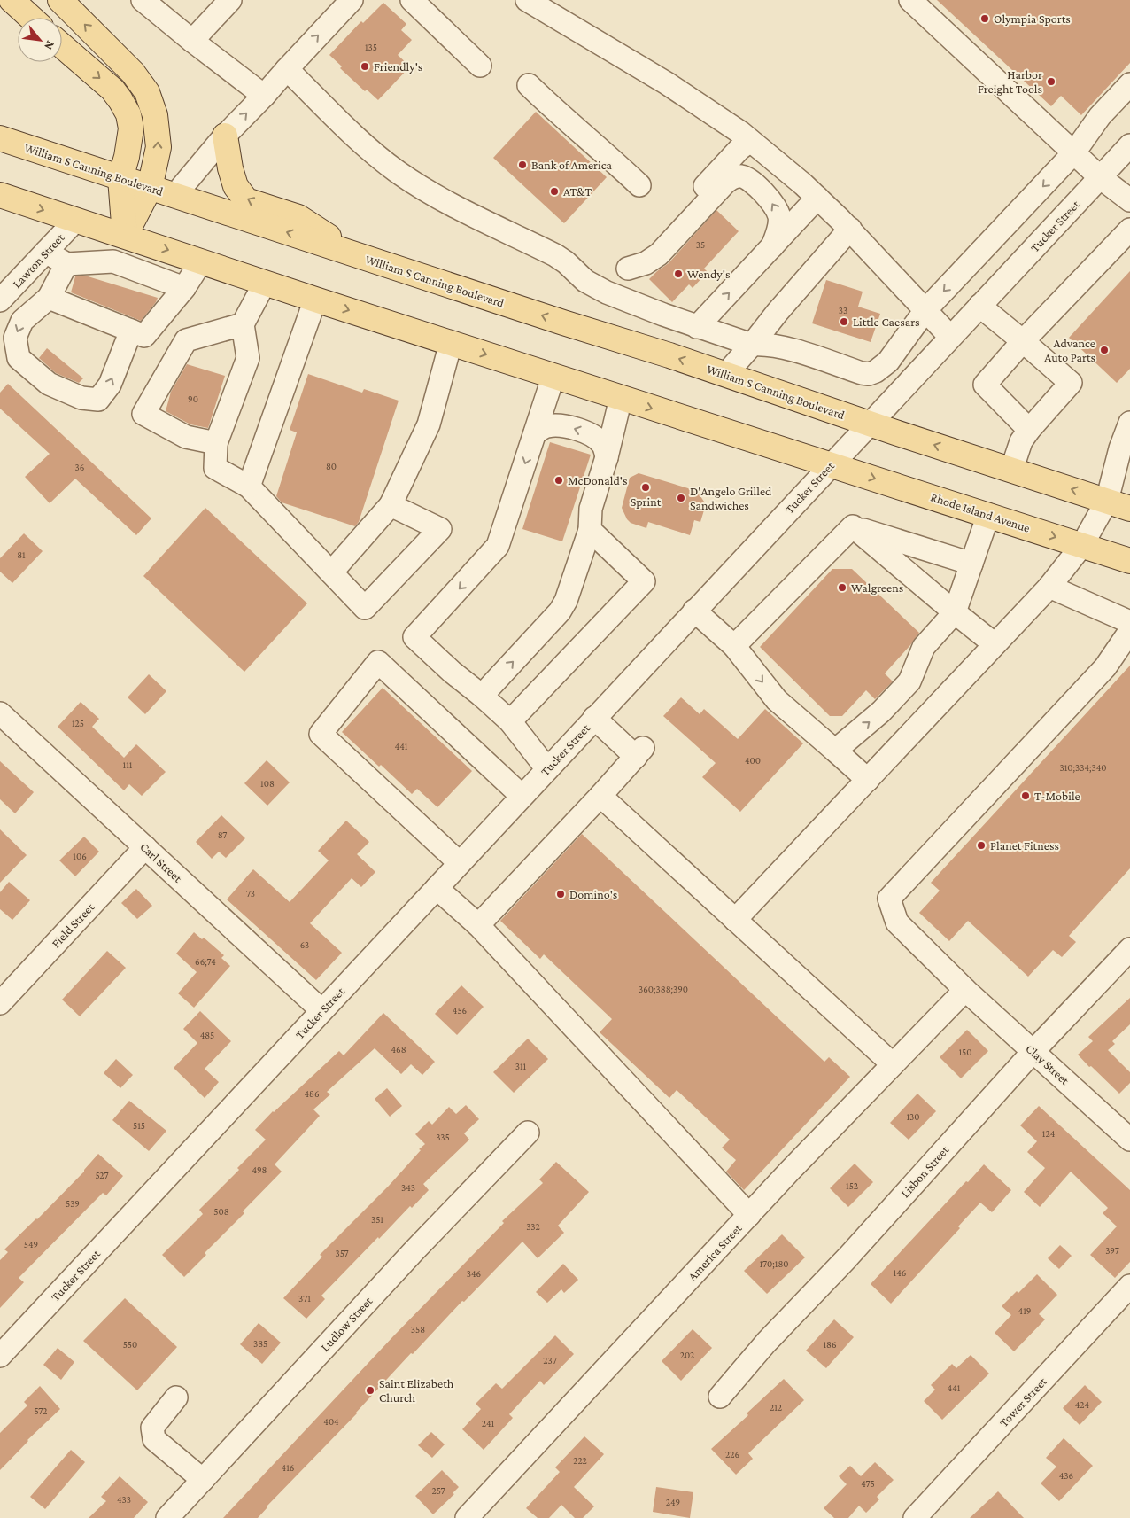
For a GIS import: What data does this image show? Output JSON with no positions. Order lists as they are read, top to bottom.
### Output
{
  "streets": {
    "main road": ["William S Canning Boulevard", "Rhode Island Avenue"],
    "street": [
      "Tucker Street",
      "Lawton Street",
      "Carl Street",
      "Field Street",
      "Clay Street",
      "Lisbon Street",
      "America Street",
      "Ludlow Street",
      "Tower Street"
    ]
  },
  "crossings": [
    ["William S Canning Boulevard", "Tucker Street"],
    ["Tucker Street", "Rhode Island Avenue"],
    ["Tucker Street", "Carl Street"],
    ["Carl Street", "Field Street"],
    ["Clay Street", "Lisbon Street"],
    ["Clay Street", "America Street"]
  ],
  "places": [
    "Olympia Sports",
    "Friendly's",
    "Harbor Freight Tools",
    "Bank of America",
    "AT&T",
    "Wendy's",
    "Little Caesars",
    "Advance Auto Parts",
    "McDonald's",
    "Sprint",
    "D'Angelo Grilled Sandwiches",
    "Walgreens",
    "T-Mobile",
    "Planet Fitness",
    "Domino's",
    "Saint Elizabeth Church"
  ],
  "house_numbers": [
    "135",
    "35",
    "33",
    "90",
    "80",
    "36",
    "81",
    "125",
    "441",
    "400",
    "111",
    "310;334;340",
    "108",
    "87",
    "106",
    "73",
    "63",
    "66;74",
    "360;388;390",
    "456",
    "485",
    "468",
    "150",
    "311",
    "486",
    "130",
    "515",
    "124",
    "335",
    "498",
    "527",
    "152",
    "343",
    "539",
    "508",
    "351",
    "332",
    "549",
    "397",
    "357",
    "170;180",
    "146",
    "346",
    "371",
    "419",
    "358",
    "385",
    "550",
    "186",
    "202",
    "237",
    "441",
    "424",
    "212",
    "572",
    "404",
    "241",
    "226",
    "222",
    "416",
    "436",
    "475",
    "257",
    "433",
    "249"
  ],
  "north": "bottom right"
}
